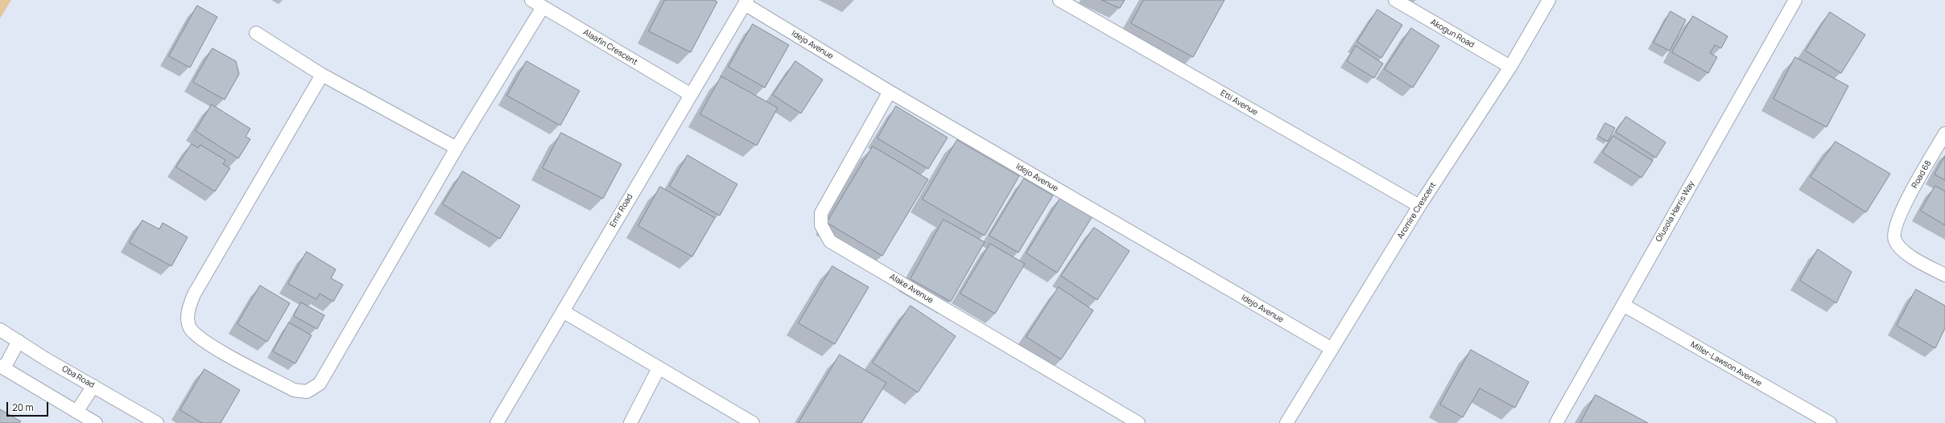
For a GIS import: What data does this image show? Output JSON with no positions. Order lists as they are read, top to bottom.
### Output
{
  "streets": {
    "street": [
      "Akogun Road",
      "Idejo Avenue",
      "Alaafin Crescent",
      "Etti Avenue",
      "Road 68",
      "Emir Road",
      "Aromire Crescent",
      "Olusola Harris Way",
      "Alake Avenue",
      "Miller-Lawson Avenue",
      "Oba Road"
    ]
  },
  "crossings": [
    ["Akogun Road", "Aromire Crescent"],
    ["Idejo Avenue", "Emir Road"],
    ["Idejo Avenue", "Aromire Crescent"],
    ["Idejo Avenue", "Alake Avenue"],
    ["Alaafin Crescent", "Emir Road"],
    ["Etti Avenue", "Aromire Crescent"],
    ["Olusola Harris Way", "Miller-Lawson Avenue"]
  ],
  "scale_bar": "20 m"
}
